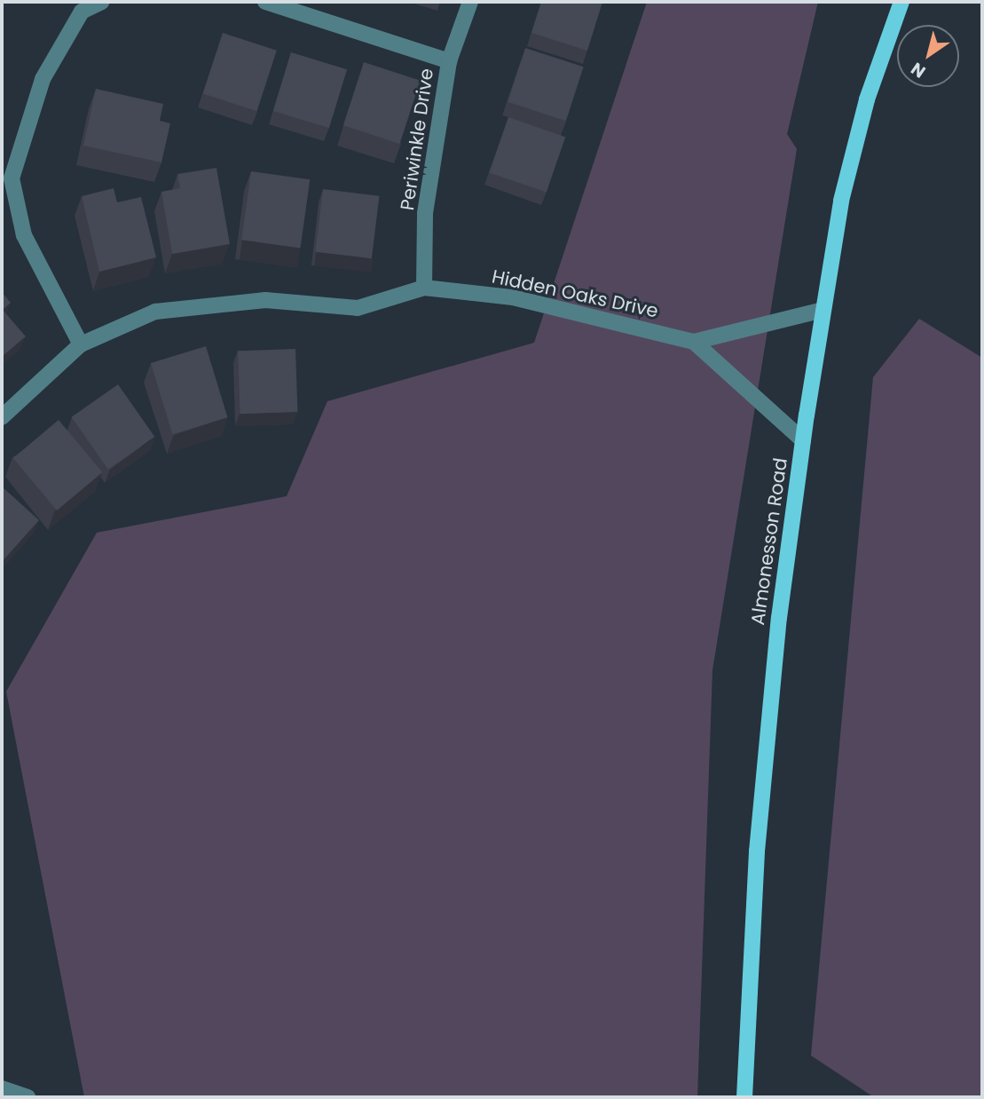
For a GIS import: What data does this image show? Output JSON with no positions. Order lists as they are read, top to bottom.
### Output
{
  "streets": {
    "main road": ["Almonesson Road"],
    "street": ["Periwinkle Drive", "Hidden Oaks Drive"]
  },
  "crossings": [
    ["Periwinkle Drive", "Hidden Oaks Drive"],
    ["Hidden Oaks Drive", "Almonesson Road"]
  ],
  "north": "bottom left"
}
